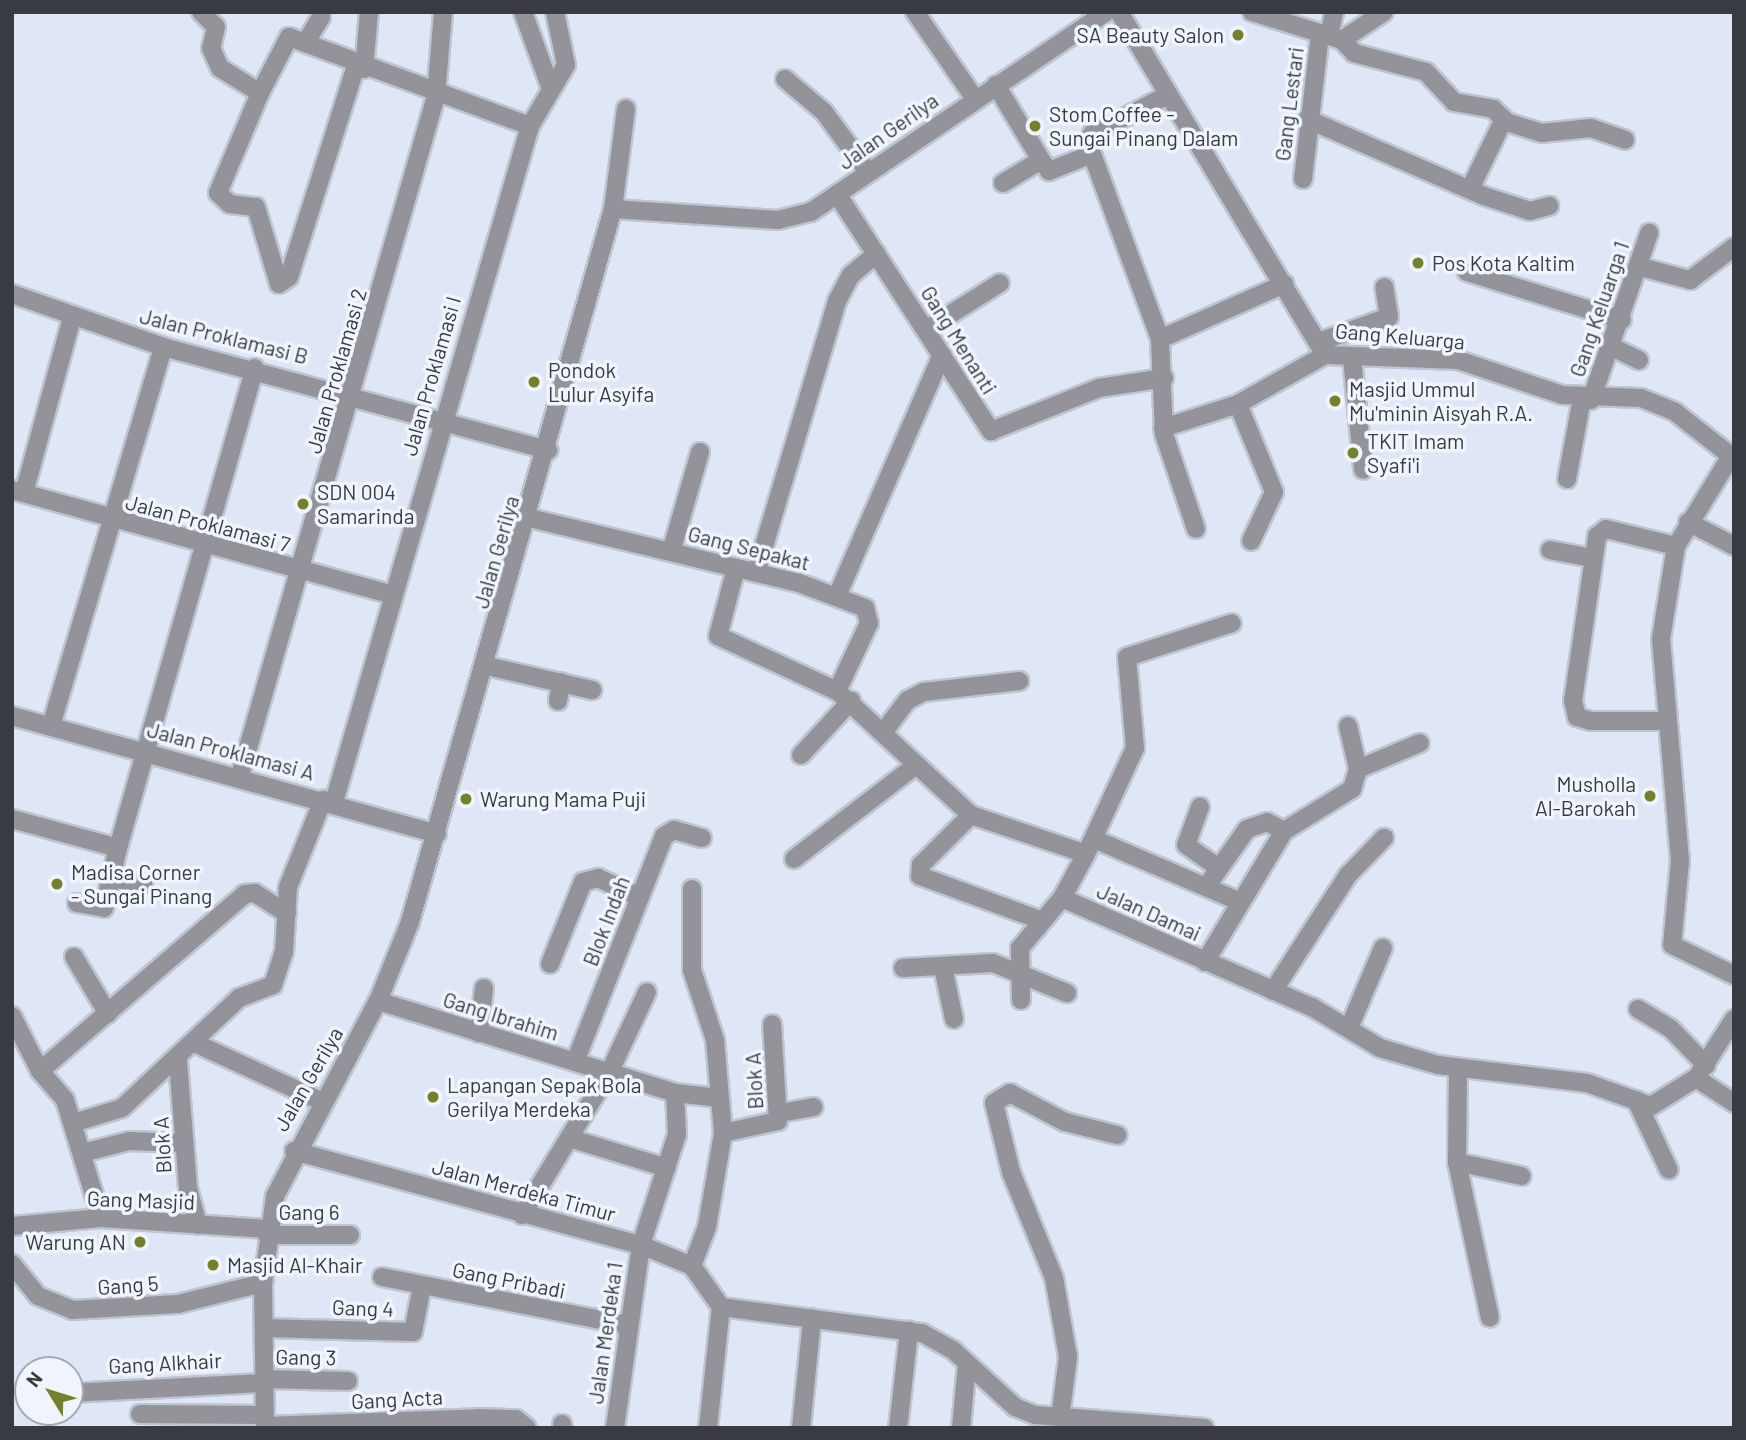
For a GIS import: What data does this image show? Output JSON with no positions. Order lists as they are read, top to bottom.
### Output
{
  "streets": {
    "street": [
      "Gang Lestari",
      "Jalan Gerilya",
      "Gang Keluarga 1",
      "Jalan Proklamasi B",
      "Gang Keluarga",
      "Gang Menanti",
      "Jalan Proklamasi 2",
      "Jalan Proklamasi I",
      "Jalan Proklamasi 7",
      "Gang Sepakat",
      "Jalan Proklamasi A",
      "Jalan Damai",
      "Blok Indah",
      "Gang Ibrahim",
      "Blok A",
      "Jalan Merdeka Timur",
      "Gang Masjid",
      "Gang 6",
      "Gang Pribadi",
      "Gang 5",
      "Gang 4",
      "Jalan Merdeka 1",
      "Gang 3",
      "Gang Alkhair",
      "Gang Acta"
    ]
  },
  "crossings": [
    ["Jalan Gerilya", "Jalan Proklamasi B"],
    ["Jalan Gerilya", "Gang Menanti"],
    ["Jalan Gerilya", "Gang Sepakat"],
    ["Jalan Gerilya", "Jalan Proklamasi A"],
    ["Jalan Gerilya", "Gang Ibrahim"],
    ["Jalan Gerilya", "Jalan Merdeka Timur"],
    ["Jalan Gerilya", "Gang Masjid"],
    ["Jalan Gerilya", "Gang 6"],
    ["Jalan Gerilya", "Gang 5"],
    ["Jalan Gerilya", "Gang 4"],
    ["Jalan Gerilya", "Gang 3"],
    ["Jalan Gerilya", "Gang Alkhair"],
    ["Jalan Gerilya", "Gang Acta"],
    ["Gang Keluarga 1", "Gang Keluarga"],
    ["Jalan Proklamasi B", "Jalan Proklamasi 2"],
    ["Jalan Proklamasi B", "Jalan Proklamasi I"],
    ["Jalan Proklamasi 2", "Jalan Proklamasi 7"],
    ["Jalan Proklamasi 2", "Jalan Proklamasi A"],
    ["Jalan Proklamasi I", "Jalan Proklamasi 7"],
    ["Jalan Proklamasi I", "Jalan Proklamasi A"],
    ["Gang Sepakat", "Jalan Damai"],
    ["Blok Indah", "Gang Ibrahim"],
    ["Gang Ibrahim", "Jalan Merdeka 1"],
    ["Blok A", "Gang Masjid"],
    ["Jalan Merdeka Timur", "Jalan Merdeka 1"],
    ["Gang Masjid", "Gang 6"],
    ["Gang Pribadi", "Gang 4"],
    ["Gang Pribadi", "Jalan Merdeka 1"],
    ["Gang 3", "Gang Alkhair"]
  ],
  "places": [
    "SA Beauty Salon",
    "Stom Coffee - Sungai Pinang Dalam",
    "Pos Kota Kaltim",
    "Pondok Lulur Asyifa",
    "Masjid Ummul Mu'minin Aisyah R.A.",
    "TKIT Imam Syafi'i",
    "SDN 004 Samarinda",
    "Musholla Al-Barokah",
    "Warung Mama Puji",
    "Madisa Corner - Sungai Pinang",
    "Lapangan Sepak Bola Gerilya Merdeka",
    "Warung AN",
    "Masjid Al-Khair"
  ],
  "north": "top left"
}
